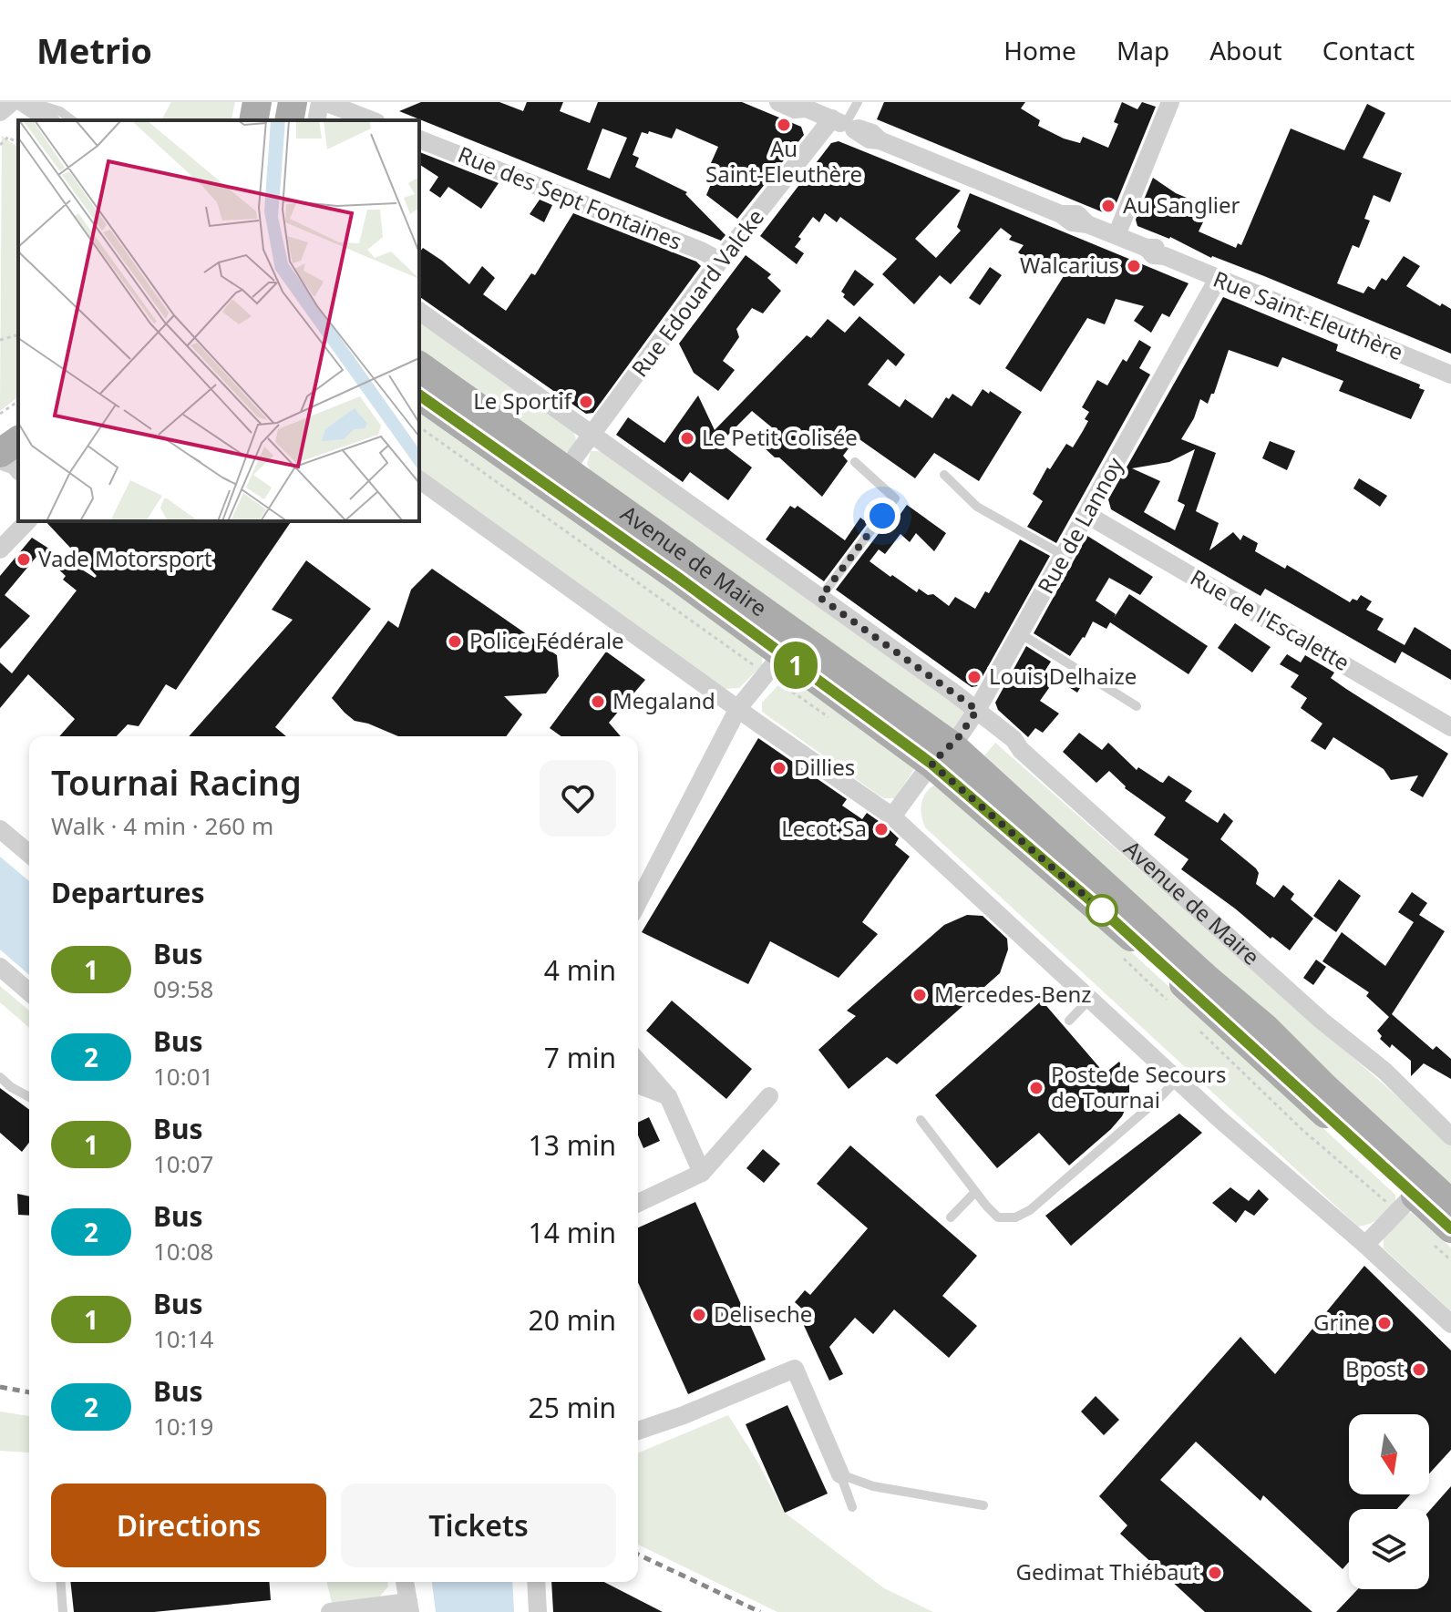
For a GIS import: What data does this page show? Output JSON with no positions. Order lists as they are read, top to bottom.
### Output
{
  "streets": {
    "main road": ["Avenue de Maire"],
    "street": [
      "Rue des Sept Fontaines",
      "Rue Edouard Valcke",
      "Rue Saint-Eleuthère",
      "Rue de Lannoy",
      "Rue de l'Escalette"
    ]
  },
  "crossings": [
    ["Rue des Sept Fontaines", "Rue Edouard Valcke"],
    ["Rue Edouard Valcke", "Rue Saint-Eleuthère"],
    ["Rue Edouard Valcke", "Avenue de Maire"],
    ["Rue Saint-Eleuthère", "Rue de Lannoy"],
    ["Rue de Lannoy", "Avenue de Maire"],
    ["Rue de Lannoy", "Rue de l'Escalette"]
  ],
  "places": [
    "Au Saint-Eleuthère",
    "Au Sanglier",
    "Walcarius",
    "Le Sportif",
    "Le Petit Colisée",
    "Vade Motorsport",
    "Police Fédérale",
    "Louis Delhaize",
    "Megaland",
    "Dillies",
    "Lecot Sa",
    "Mercedes-Benz",
    "Poste de Secours de Tournai",
    "Deliseche",
    "Grine",
    "Bpost",
    "Gedimat Thiébaut"
  ],
  "lines": ["bus line 1"],
  "north": "bottom",
  "page": {
    "header": "Metrio",
    "nav": [
      "Home",
      "Map",
      "About",
      "Contact"
    ],
    "on_map": "1",
    "heading": [
      ["Tournai Racing", "Walk · 4 min · 260 m"],
      "Departures"
    ],
    "list": [
      {
        "mark": "1",
        "name": "Bus",
        "note": "09:58",
        "value": "4 min"
      },
      {
        "mark": "2",
        "name": "Bus",
        "note": "10:01",
        "value": "7 min"
      },
      {
        "mark": "1",
        "name": "Bus",
        "note": "10:07",
        "value": "13 min"
      },
      {
        "mark": "2",
        "name": "Bus",
        "note": "10:08",
        "value": "14 min"
      },
      {
        "mark": "1",
        "name": "Bus",
        "note": "10:14",
        "value": "20 min"
      },
      {
        "mark": "2",
        "name": "Bus",
        "note": "10:19",
        "value": "25 min"
      }
    ],
    "buttons": ["Directions", "Tickets"]
  }
}
